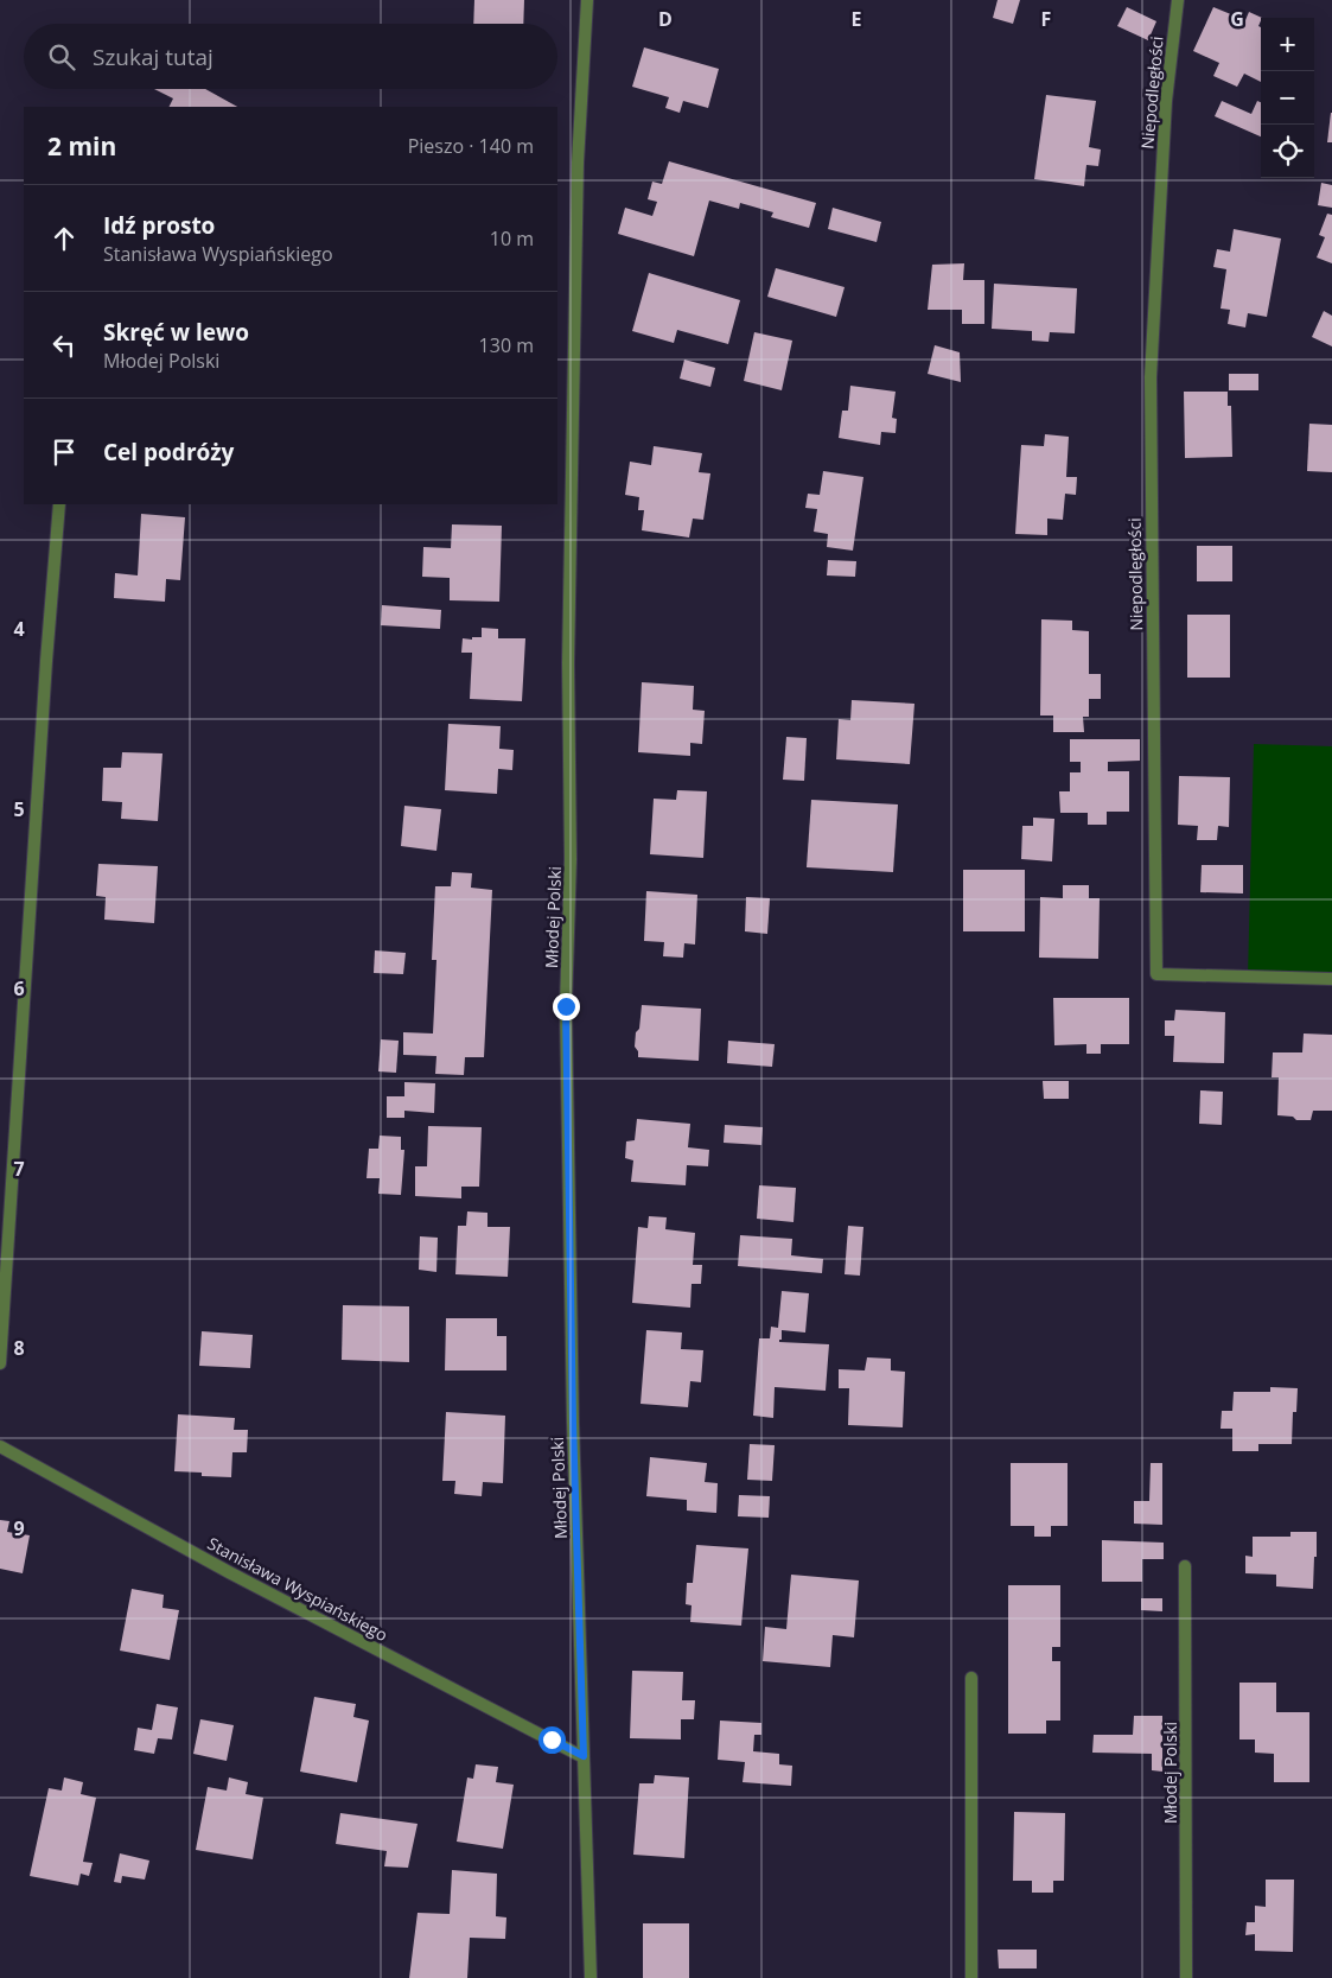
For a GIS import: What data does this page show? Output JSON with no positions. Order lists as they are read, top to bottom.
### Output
{
  "streets": {
    "street": ["Niepodległości", "Młodej Polski", "Stanisława Wyspiańskiego"]
  },
  "crossings": [
    ["Młodej Polski", "Stanisława Wyspiańskiego"]
  ],
  "page": {
    "map_buttons": ["+", "−"],
    "search": "Szukaj tutaj",
    "heading": ["2 min", "Pieszo · 140 m"],
    "list": [
      ["Idź prosto", "Stanisława Wyspiańskiego", "10 m"],
      ["Skręć w lewo", "Młodej Polski", "130 m"],
      "Cel podróży"
    ]
  },
  "grid": {
    "columns": [
      "D",
      "E",
      "F",
      "G"
    ],
    "rows": [
      "4",
      "5",
      "6",
      "7",
      "8",
      "9"
    ]
  }
}
